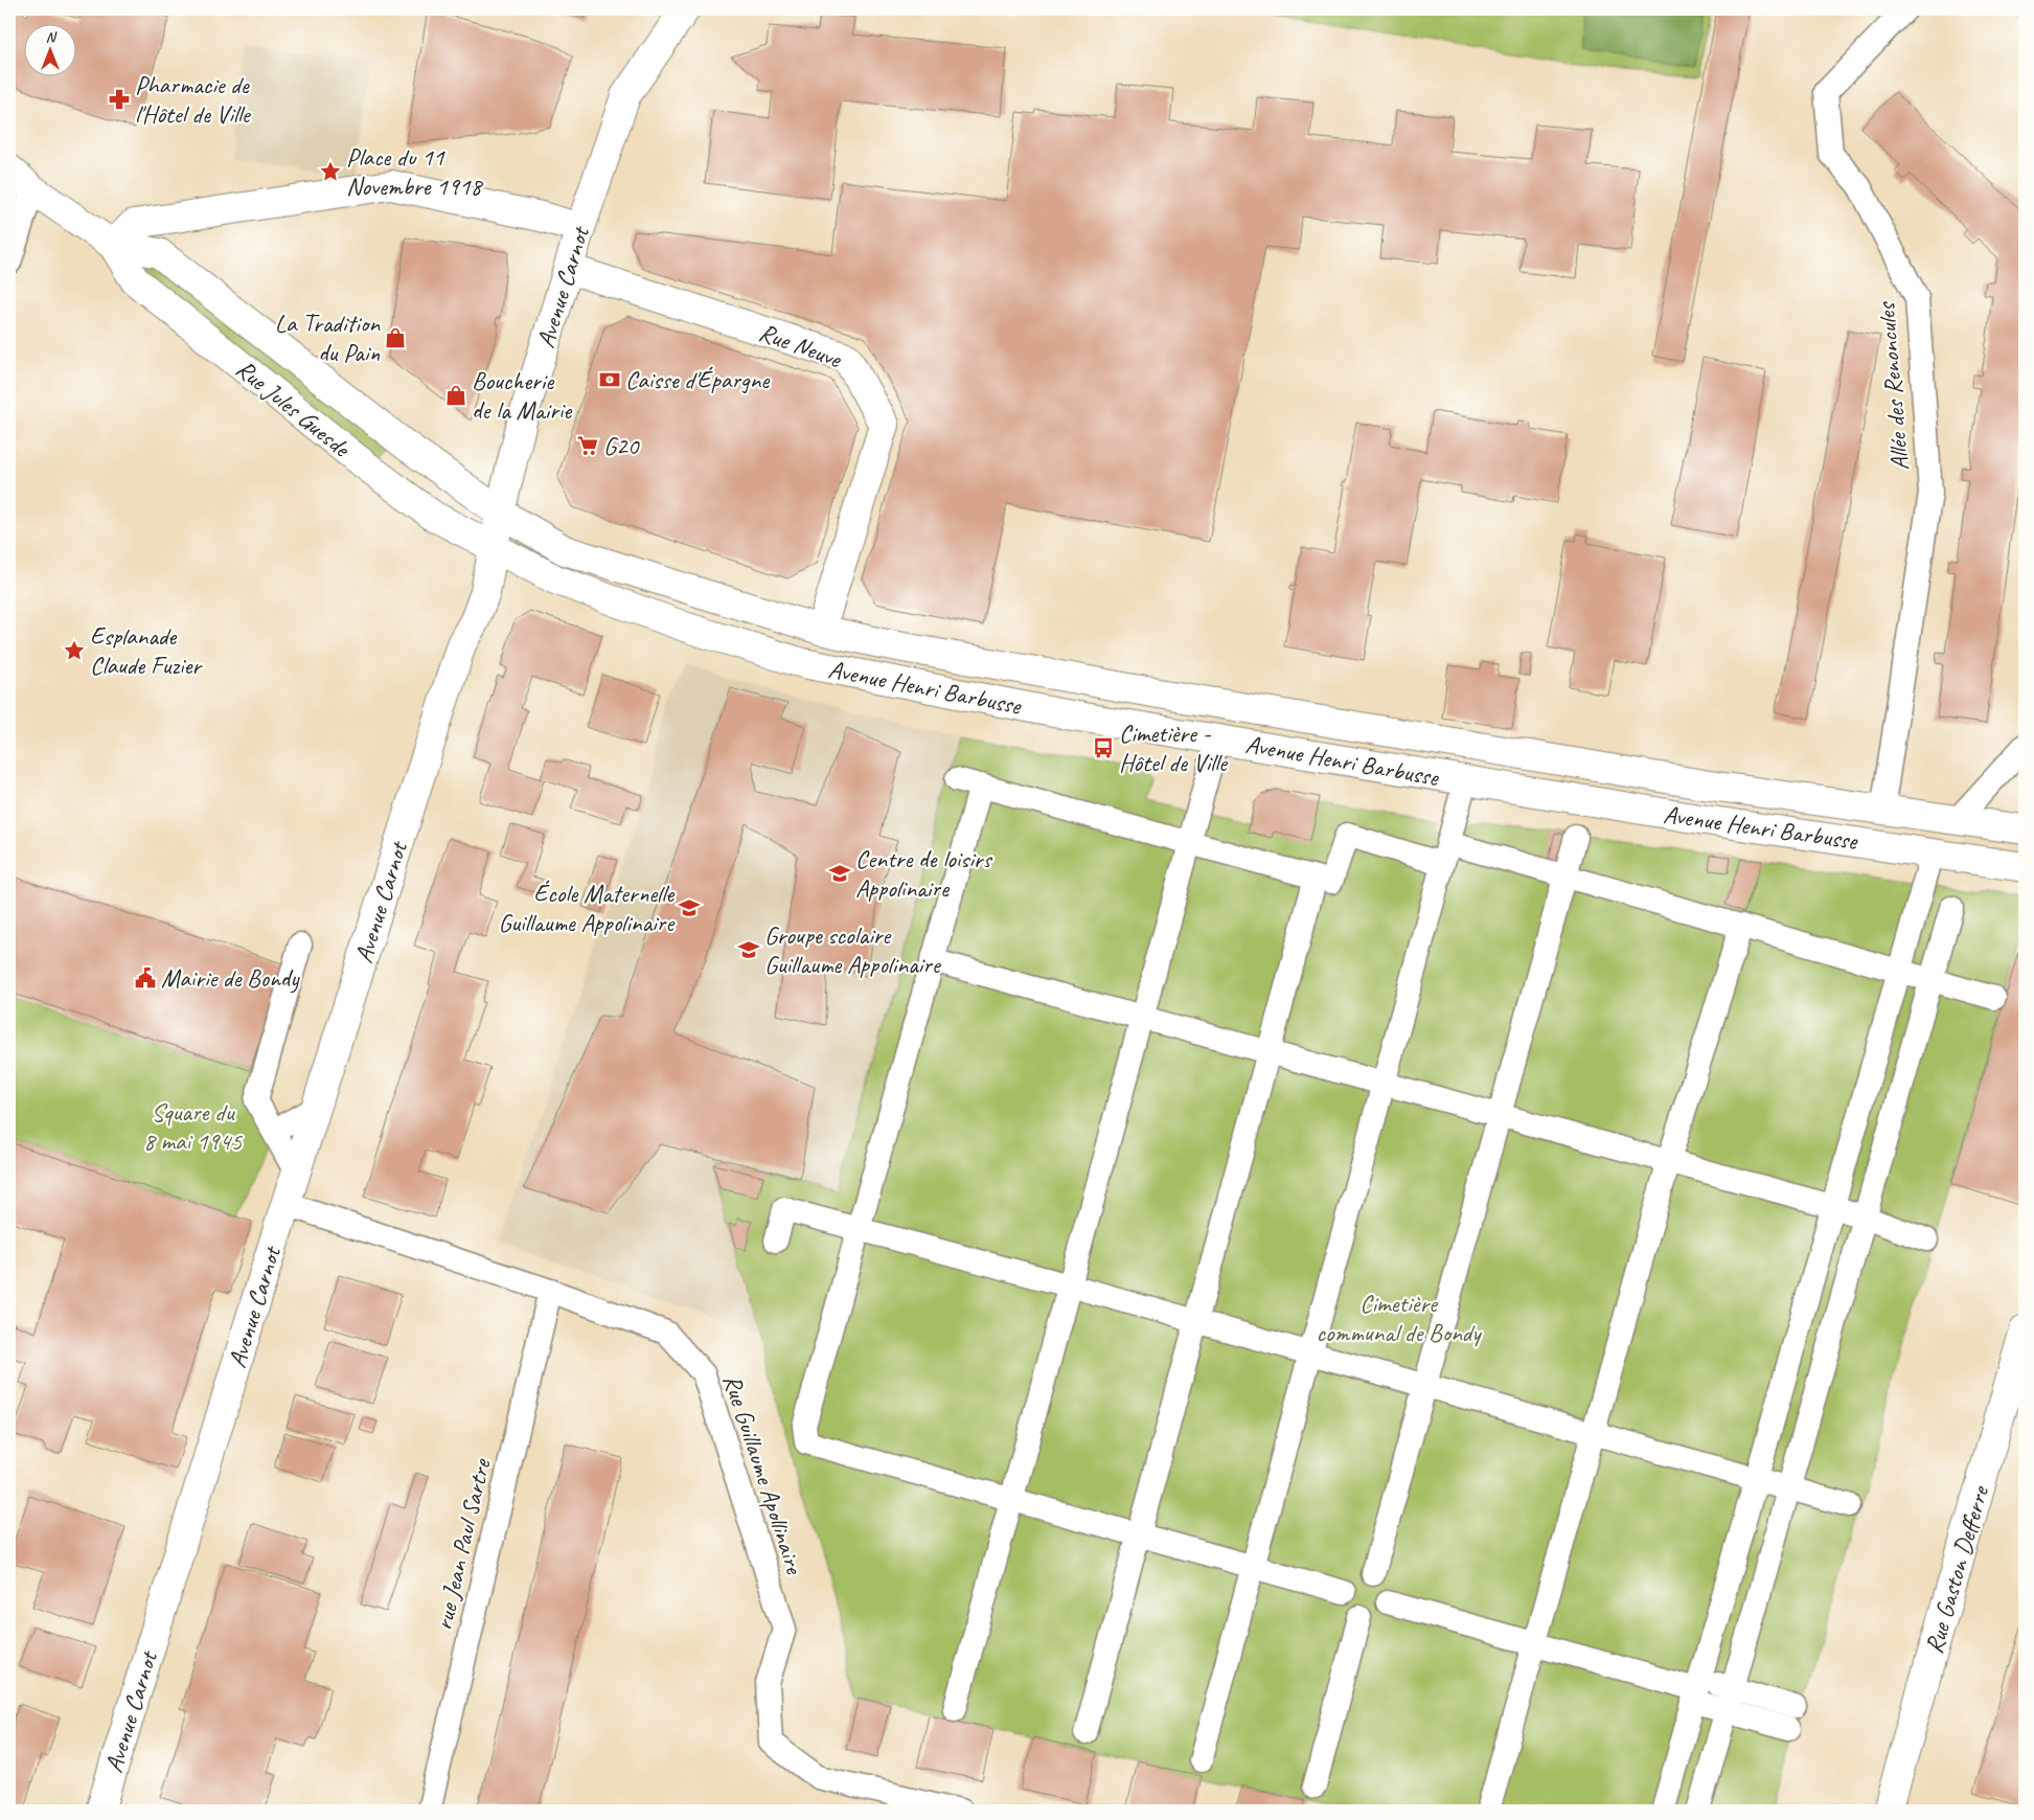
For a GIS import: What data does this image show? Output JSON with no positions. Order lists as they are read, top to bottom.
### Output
{
  "streets": {
    "street": [
      "Avenue Carnot",
      "Rue Neuve",
      "Rue Jules Guesde",
      "Avenue Henri Barbusse",
      "Rue Gaston Defferre"
    ],
    "lane": ["Allée des Renoncules", "Rue Guillaume Apollinaire", "rue Jean Paul Sartre"]
  },
  "crossings": [
    ["Avenue Carnot", "Rue Neuve"],
    ["Avenue Carnot", "Rue Jules Guesde"],
    ["Avenue Carnot", "Avenue Henri Barbusse"],
    ["Avenue Carnot", "Rue Guillaume Apollinaire"],
    ["Rue Neuve", "Avenue Henri Barbusse"],
    ["Allée des Renoncules", "Avenue Henri Barbusse"],
    ["Rue Jules Guesde", "Avenue Henri Barbusse"],
    ["Rue Guillaume Apollinaire", "rue Jean Paul Sartre"]
  ],
  "parks": ["Square du 8 mai 1945", "Cimetière communal de Bondy"],
  "places": {
    "pharmacy": ["Pharmacie de l'Hôtel de Ville"],
    "place": ["Place du 11 Novembre 1918", "Esplanade Claude Fuzier"],
    "shop": ["La Tradition du Pain", "Boucherie de la Mairie"],
    "bank": ["Caisse d'Épargne"],
    "supermarket": ["G20"],
    "bus stop": ["Cimetière - Hôtel de Ville"],
    "school or university": ["Centre de loisirs Appolinaire", "École Maternelle Guillaume Appolinaire", "Groupe scolaire Guillaume Appolinaire"],
    "public building": ["Mairie de Bondy"]
  },
  "north": "top"
}
